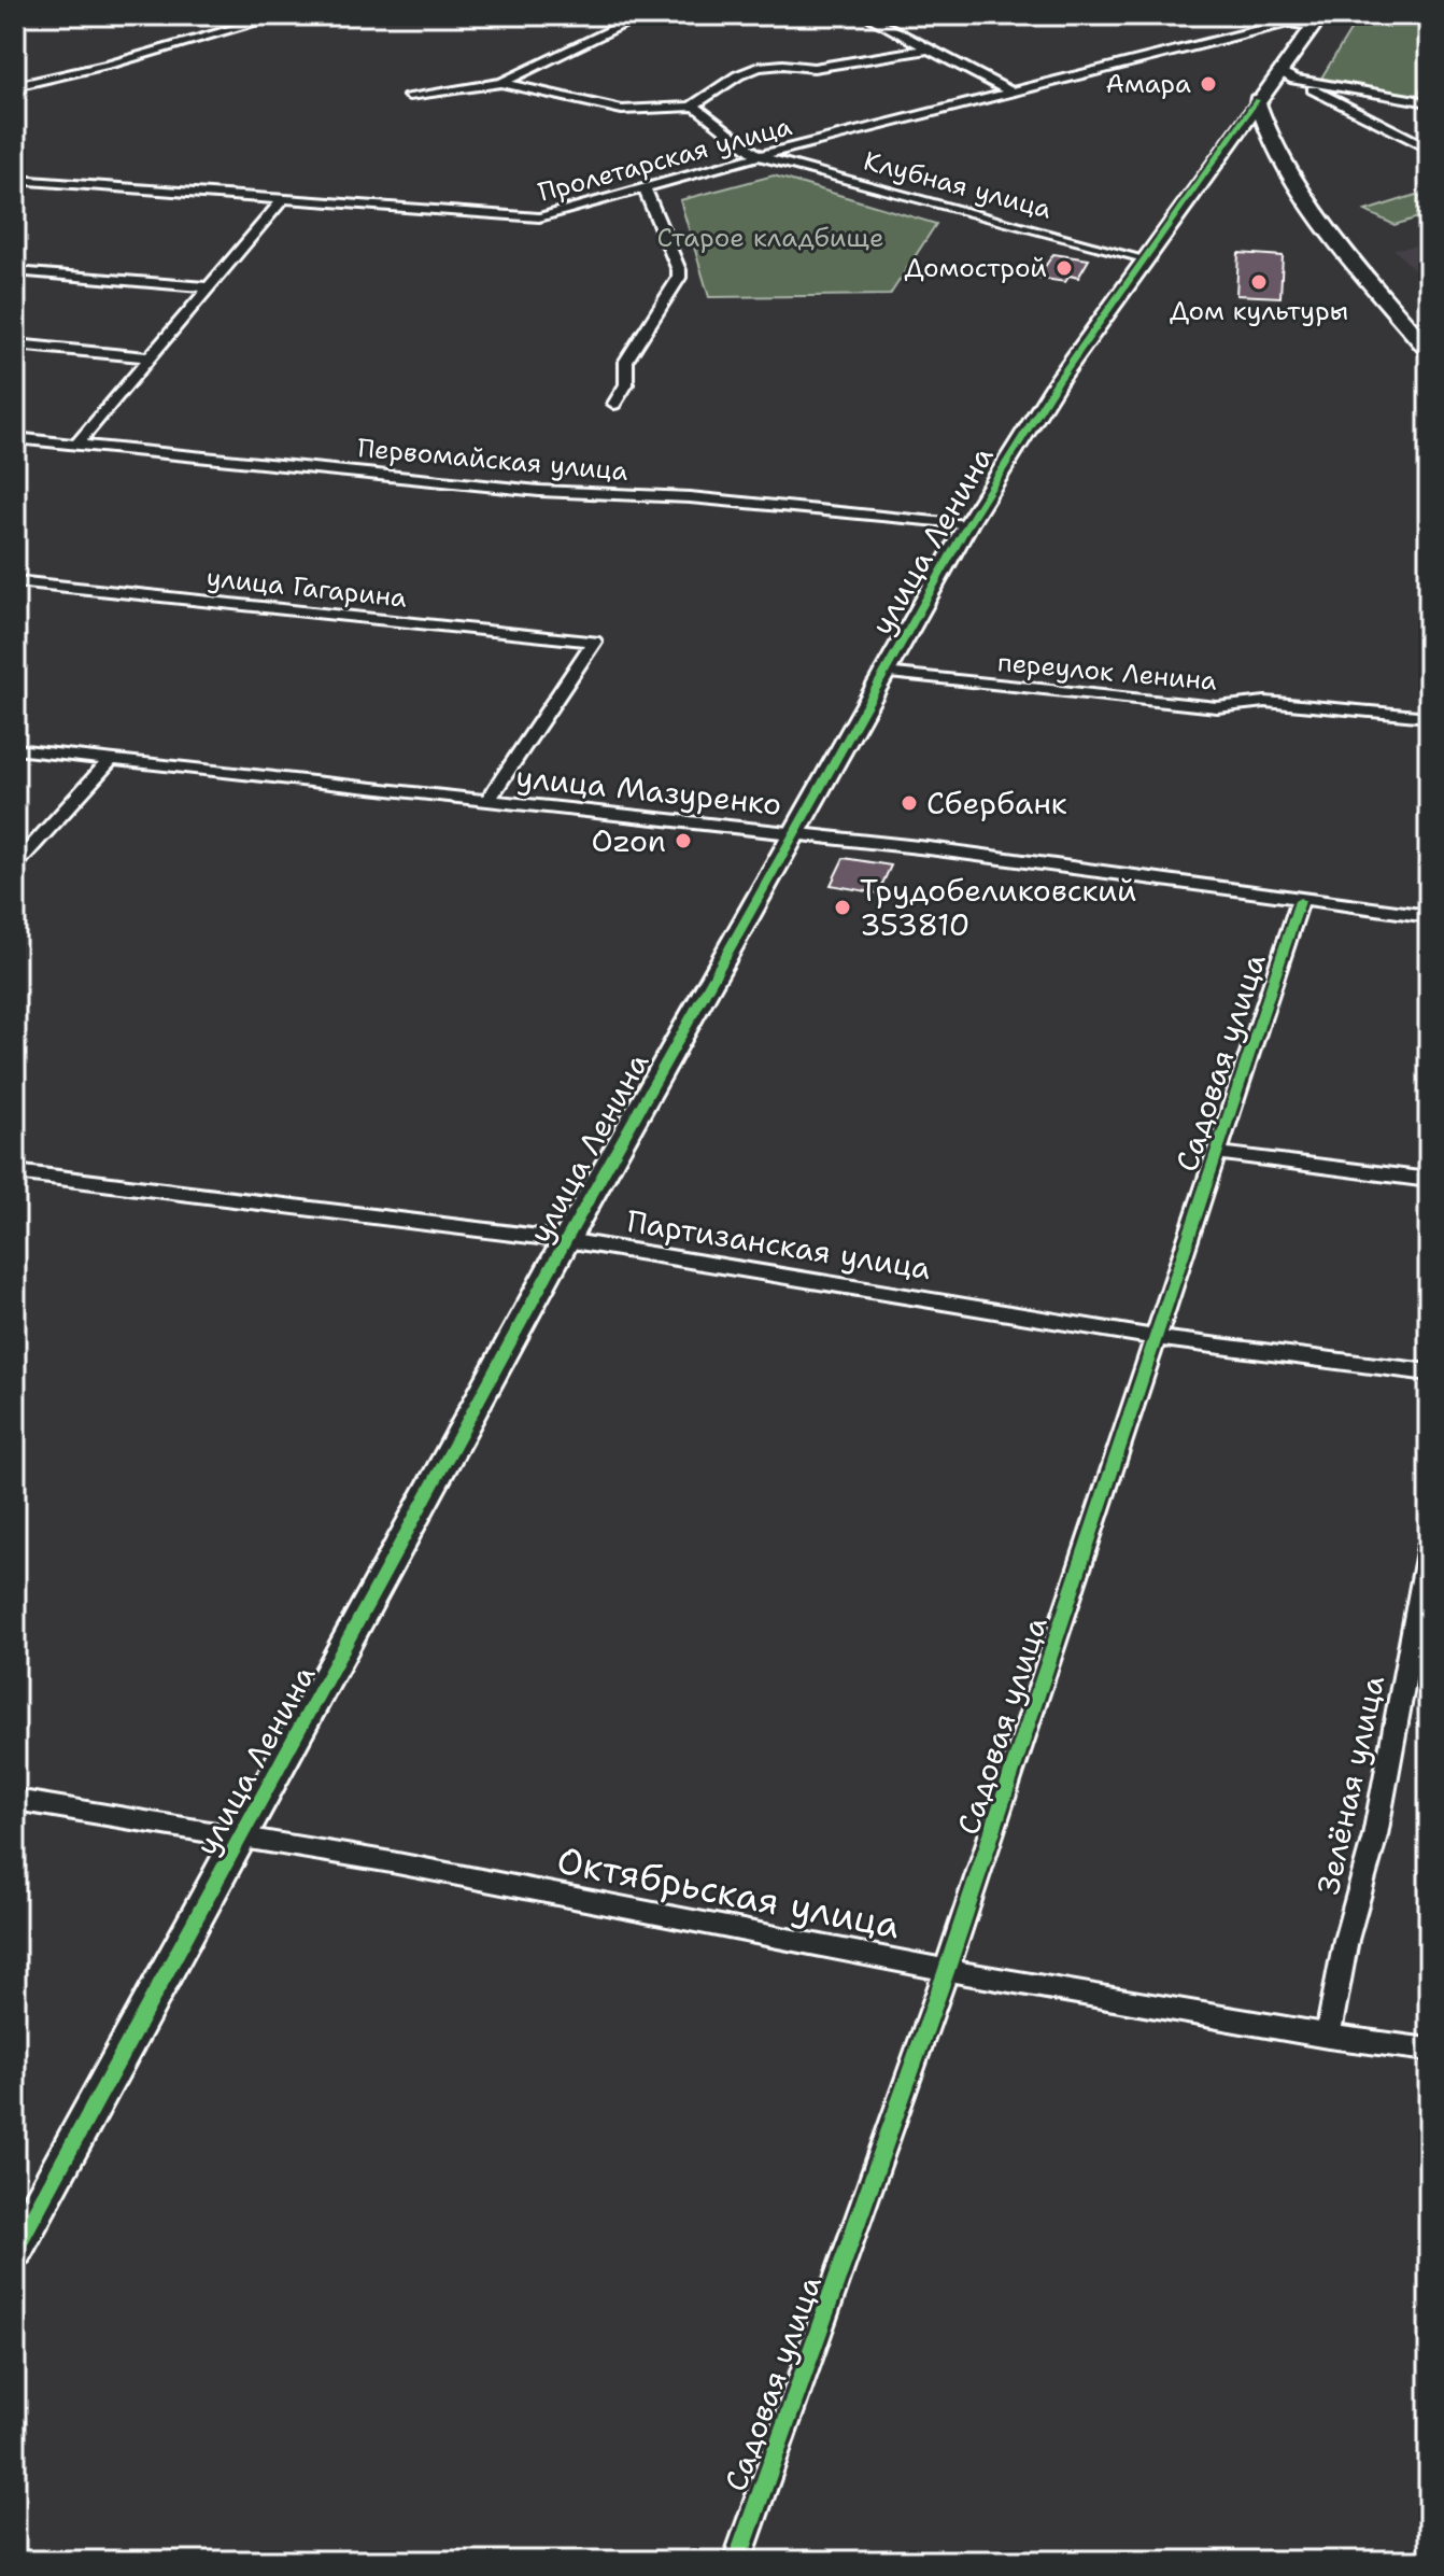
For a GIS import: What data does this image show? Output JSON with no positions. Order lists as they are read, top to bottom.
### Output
{
  "streets": {
    "street": [
      "Пролетарская улица",
      "Клубная улица",
      "Первомайская улица",
      "улица Ленина",
      "улица Гагарина",
      "переулок Ленина",
      "улица Мазуренко",
      "Садовая улица",
      "Партизанская улица",
      "Зелёная улица",
      "Октябрьская улица"
    ]
  },
  "crossings": [
    ["Пролетарская улица", "Клубная улица"],
    ["Пролетарская улица", "улица Ленина"],
    ["Клубная улица", "улица Ленина"],
    ["Первомайская улица", "улица Ленина"],
    ["улица Ленина", "переулок Ленина"],
    ["улица Ленина", "улица Мазуренко"],
    ["улица Ленина", "Партизанская улица"],
    ["улица Ленина", "Октябрьская улица"],
    ["улица Гагарина", "улица Мазуренко"],
    ["улица Мазуренко", "Садовая улица"],
    ["Садовая улица", "Партизанская улица"],
    ["Садовая улица", "Октябрьская улица"],
    ["Зелёная улица", "Октябрьская улица"]
  ],
  "parks": ["Старое кладбище"],
  "places": [
    "Амара",
    "Домострой",
    "Дом культуры",
    "Сбербанк",
    "Ozon",
    "Трудобеликовский 353810"
  ]
}
